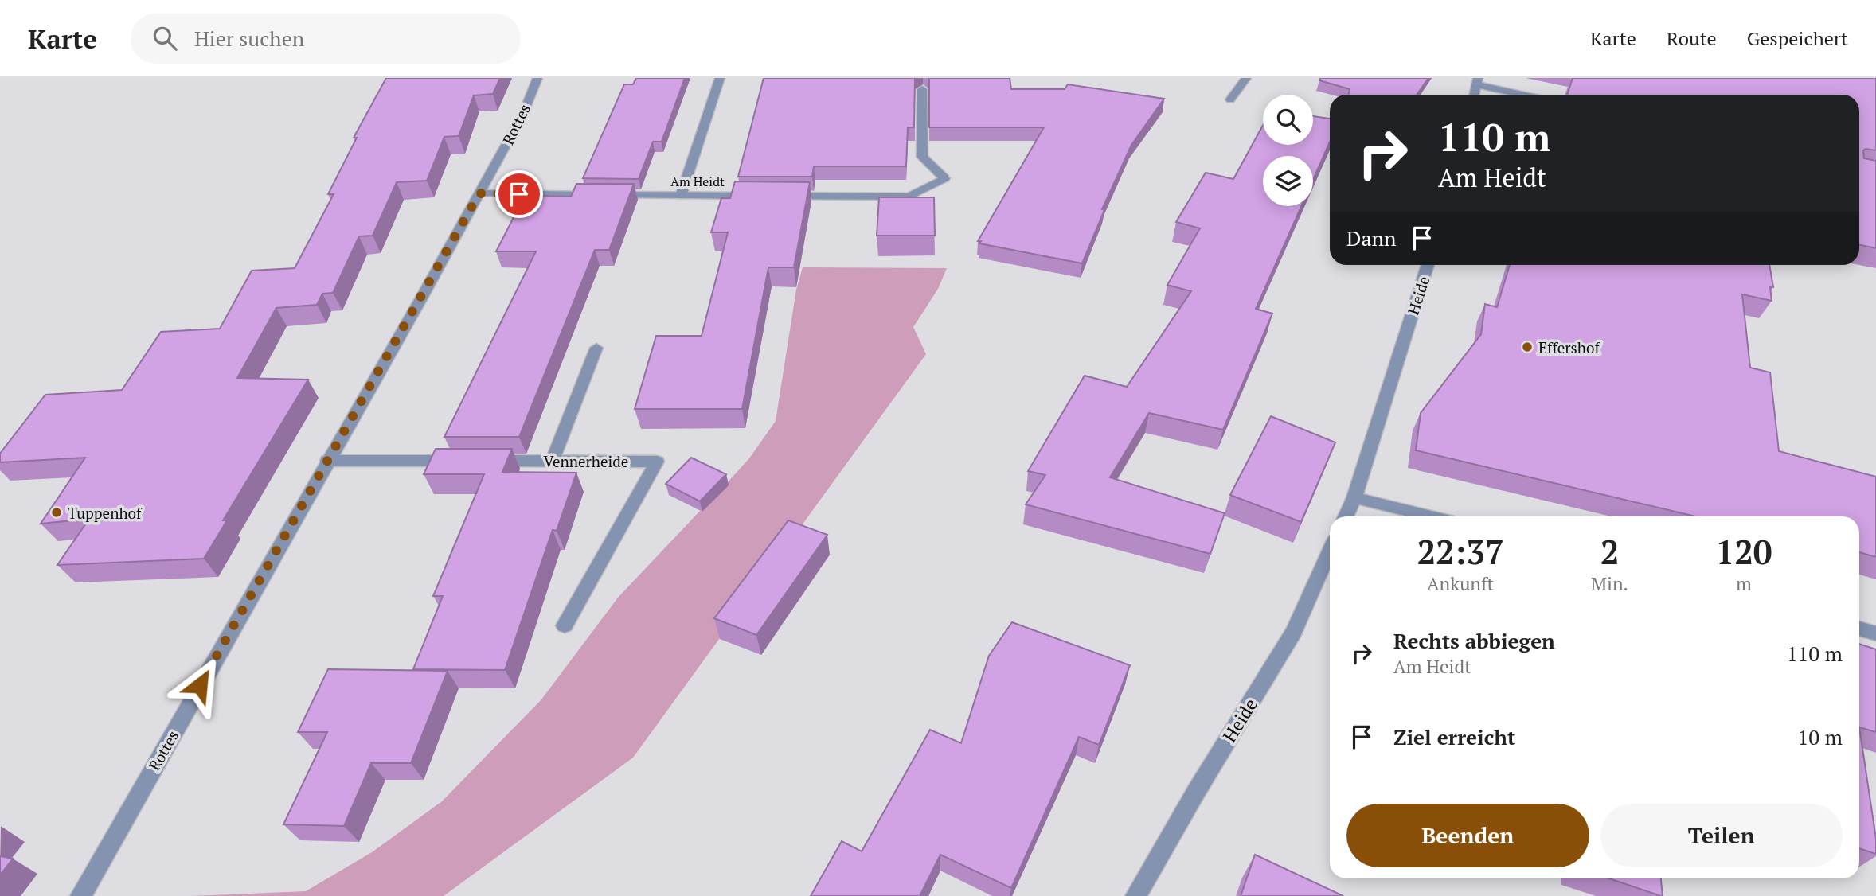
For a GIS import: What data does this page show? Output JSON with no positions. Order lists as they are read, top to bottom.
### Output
{
  "streets": {
    "street": [
      "Rottes",
      "Am Heidt",
      "Heide",
      "Vennerheide"
    ]
  },
  "crossings": [
    ["Rottes", "Am Heidt"],
    ["Rottes", "Vennerheide"]
  ],
  "places": ["Effershof", "Tuppenhof"],
  "page": {
    "header": "Karte",
    "search": "Hier suchen",
    "nav": ["Karte", "Route", "Gespeichert"],
    "turn": ["110 m", "Am Heidt"],
    "then": "Dann",
    "eta": [
      "22:37",
      "Ankunft",
      "2",
      "Min.",
      "120",
      "m"
    ],
    "list": [
      {
        "name": "Rechts abbiegen",
        "note": "Am Heidt",
        "value": "110 m"
      },
      {
        "name": "Ziel erreicht",
        "value": "10 m"
      }
    ],
    "buttons": ["Beenden", "Teilen"]
  }
}
